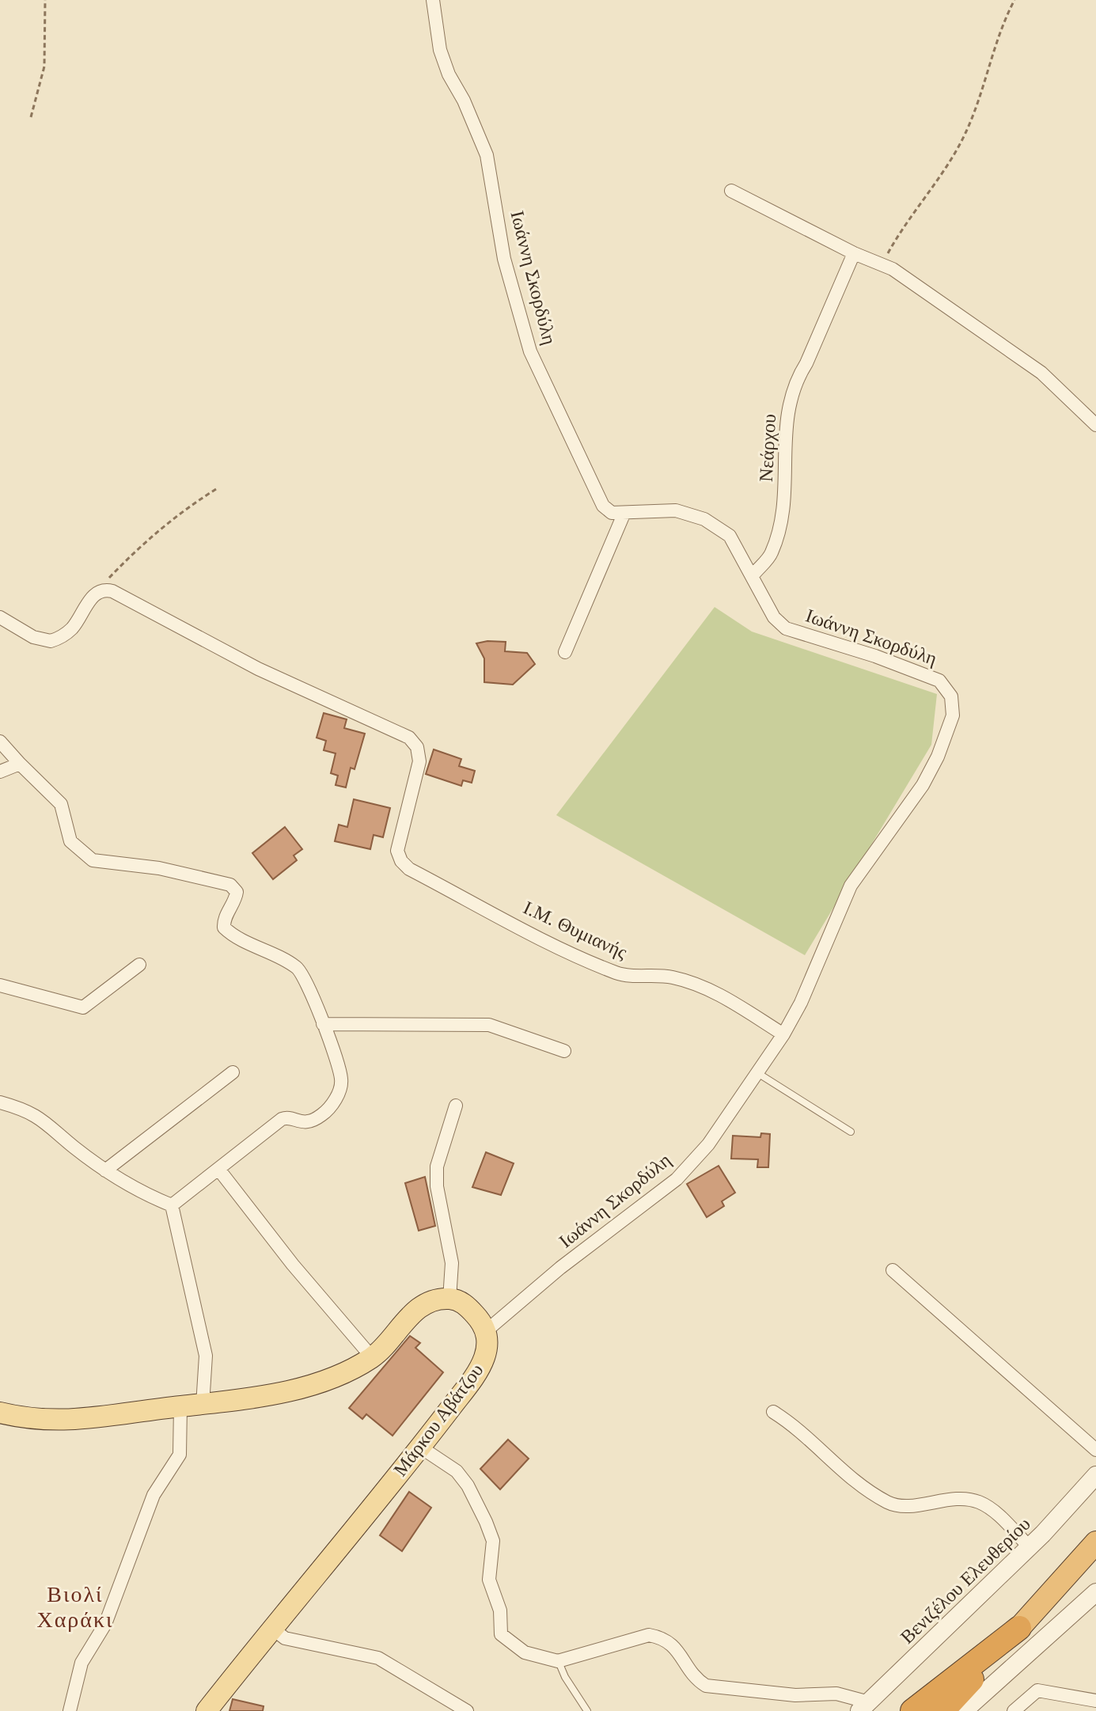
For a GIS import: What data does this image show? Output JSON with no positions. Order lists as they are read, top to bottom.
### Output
{
  "streets": {
    "main road": ["Μάρκου Αβάτζου"],
    "street": [
      "Ιωάννη Σκορδύλη",
      "Νεάρχου",
      "Ι.Μ. Θυμιανής",
      "Βενιζέλου Ελευθερίου"
    ]
  },
  "crossings": [
    ["Ιωάννη Σκορδύλη", "Νεάρχου"],
    ["Ιωάννη Σκορδύλη", "Ι.Μ. Θυμιανής"],
    ["Ιωάννη Σκορδύλη", "Μάρκου Αβάτζου"]
  ],
  "districts": ["Βιολί Χαράκι"]
}
